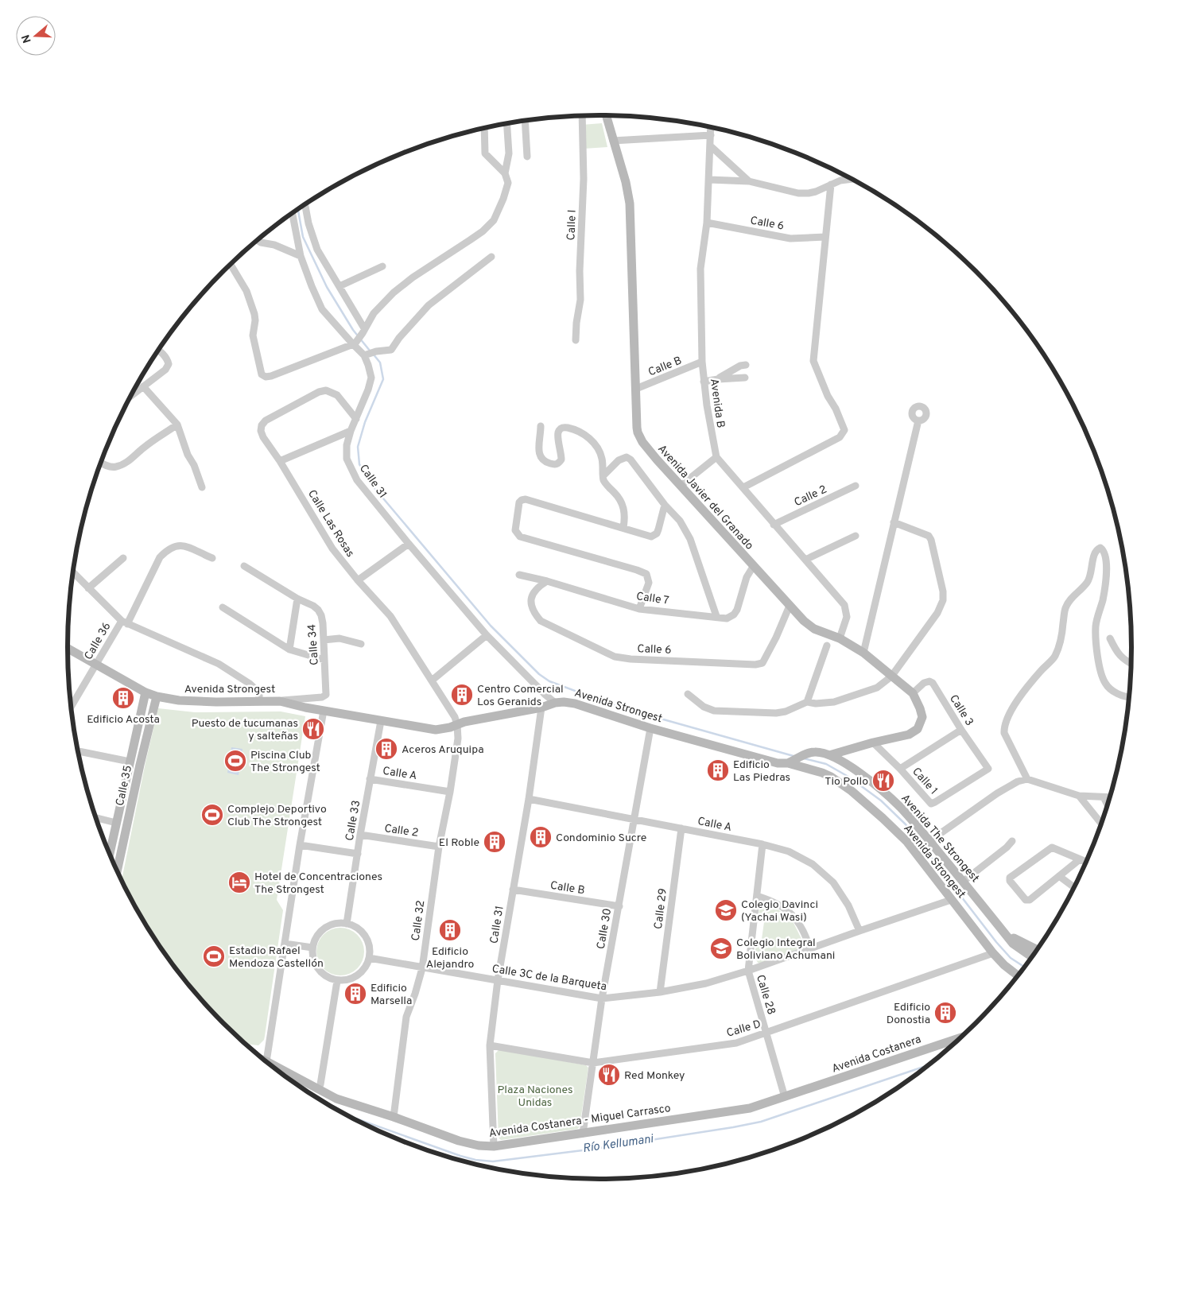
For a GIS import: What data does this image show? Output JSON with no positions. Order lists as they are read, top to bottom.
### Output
{
  "streets": {
    "street": [
      "Calle 6",
      "Calle I",
      "Calle B",
      "Avenida B",
      "Calle 31",
      "Calle 2",
      "Avenida Javier del Granado",
      "Calle Las Rosas",
      "Calle 7",
      "Calle 36",
      "Calle 34",
      "Avenida Strongest",
      "Calle 3",
      "Calle A",
      "Calle 1",
      "Calle 35",
      "Calle 33",
      "Avenida The Strongest",
      "Calle 29",
      "Calle 32",
      "Calle 30",
      "Calle 3C de la Barqueta",
      "Calle 28",
      "Calle D",
      "Avenida Costanera",
      "Avenida Costanera - Miguel Carrasco"
    ]
  },
  "crossings": [
    ["Calle 6", "Avenida B"],
    ["Calle 6", "Avenida Javier del Granado"],
    ["Calle 6", "Calle 7"],
    ["Calle B", "Avenida B"],
    ["Calle B", "Calle 31"],
    ["Calle B", "Avenida Javier del Granado"],
    ["Calle B", "Calle 30"],
    ["Avenida B", "Calle 2"],
    ["Avenida B", "Avenida Javier del Granado"],
    ["Calle 31", "Calle Las Rosas"],
    ["Calle 31", "Avenida Strongest"],
    ["Calle 31", "Calle A"],
    ["Calle 31", "Calle 3C de la Barqueta"],
    ["Calle 31", "Calle D"],
    ["Calle 31", "Avenida Costanera - Miguel Carrasco"],
    ["Calle 2", "Calle 33"],
    ["Calle 2", "Calle 32"],
    ["Avenida Javier del Granado", "Calle 7"],
    ["Avenida Javier del Granado", "Calle 3"],
    ["Avenida Javier del Granado", "Calle 1"],
    ["Avenida Javier del Granado", "Avenida The Strongest"],
    ["Calle Las Rosas", "Avenida Strongest"],
    ["Calle Las Rosas", "Calle 32"],
    ["Calle 36", "Avenida Strongest"],
    ["Calle 34", "Avenida Strongest"],
    ["Avenida Strongest", "Calle 35"],
    ["Avenida Strongest", "Calle 33"],
    ["Avenida Strongest", "Avenida The Strongest"],
    ["Avenida Strongest", "Calle 32"],
    ["Avenida Strongest", "Calle 30"],
    ["Avenida Strongest", "Calle 3C de la Barqueta"],
    ["Avenida Strongest", "Calle D"],
    ["Calle 3", "Calle 1"],
    ["Calle A", "Calle 33"],
    ["Calle A", "Calle 29"],
    ["Calle A", "Calle 32"],
    ["Calle A", "Calle 30"],
    ["Calle A", "Calle 3C de la Barqueta"],
    ["Calle A", "Calle 28"],
    ["Calle 33", "Calle 3C de la Barqueta"],
    ["Calle 29", "Calle 3C de la Barqueta"],
    ["Calle 32", "Calle 3C de la Barqueta"],
    ["Calle 32", "Avenida Costanera - Miguel Carrasco"],
    ["Calle 30", "Calle 3C de la Barqueta"],
    ["Calle 30", "Calle D"],
    ["Calle 30", "Avenida Costanera - Miguel Carrasco"],
    ["Calle 3C de la Barqueta", "Calle 28"],
    ["Calle 28", "Calle D"],
    ["Calle 28", "Avenida Costanera"],
    ["Calle 28", "Avenida Costanera - Miguel Carrasco"],
    ["Avenida Costanera", "Avenida Costanera - Miguel Carrasco"]
  ],
  "water": ["Río Kellumani"],
  "parks": ["Plaza Naciones Unidas"],
  "places": {
    "building": [
      "Centro Comercial Los Geranids",
      "Edificio Acosta",
      "Aceros Aruquipa",
      "Edificio Las Piedras",
      "Condominio Sucre",
      "El Roble",
      "Edificio Alejandro",
      "Edificio Marsella",
      "Edificio Donostia"
    ],
    "restaurant": ["Puesto de tucumanas y salteñas", "Tio Pollo", "Red Monkey"],
    "sports": ["Piscina Club The Strongest", "Complejo Deportivo Club The Strongest", "Estadio Rafael Mendoza Castellón"],
    "hotel": ["Hotel de Concentraciones The Strongest"],
    "school or university": ["Colegio Davinci (Yachai Wasi)", "Colegio Integral Boliviano Achumani"]
  },
  "north": "left"
}
